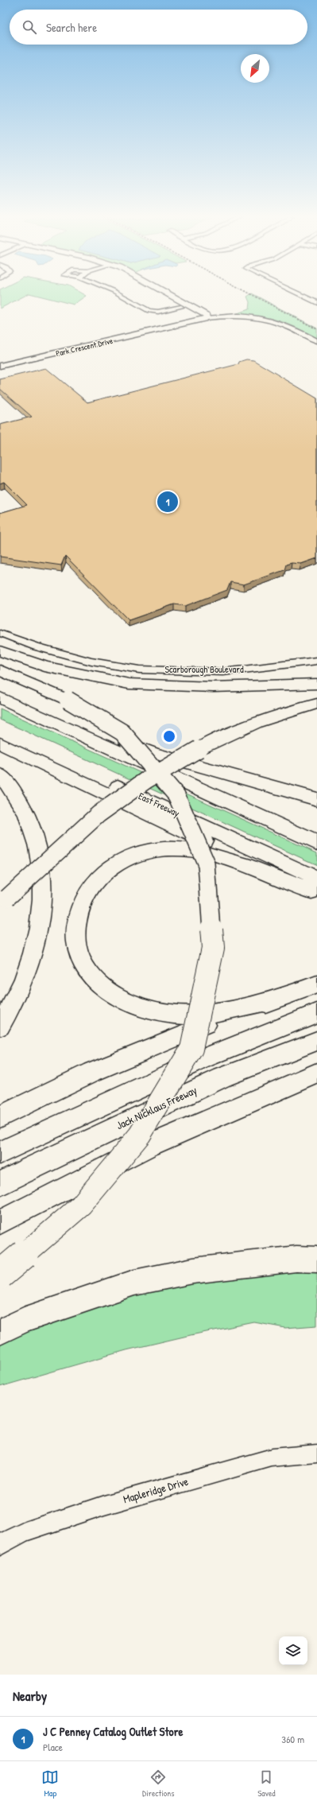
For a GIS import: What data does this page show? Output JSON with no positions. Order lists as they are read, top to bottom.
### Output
{
  "streets": {
    "highway": ["East Freeway", "Jack Nicklaus Freeway"],
    "street": ["Park Crescent Drive", "Scarborough Boulevard", "Mapleridge Drive"]
  },
  "north": "bottom left",
  "page": {
    "search": "Search here",
    "pins": "1",
    "heading": "Nearby",
    "list": [
      {
        "mark": "1",
        "name": "J C Penney Catalog Outlet Store",
        "note": "Place",
        "value": "360 m"
      }
    ],
    "nav": ["Map", "Directions", "Saved"]
  }
}
